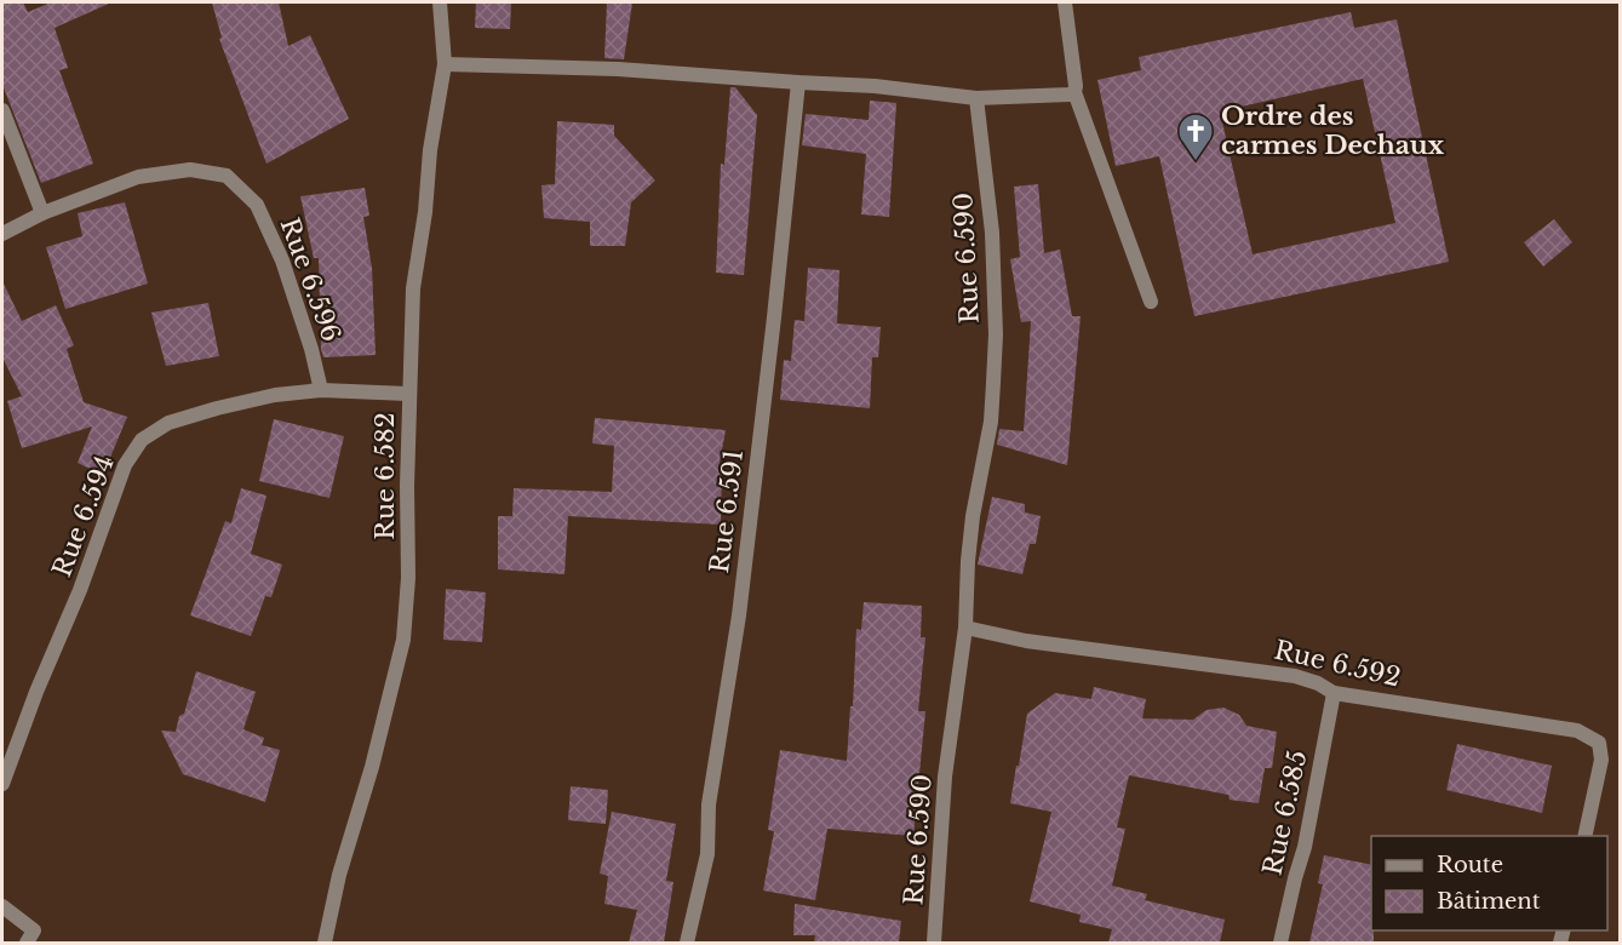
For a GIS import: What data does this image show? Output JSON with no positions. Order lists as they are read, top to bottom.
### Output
{
  "streets": {
    "street": [
      "Rue 6.590",
      "Rue 6.596",
      "Rue 6.582",
      "Rue 6.591",
      "Rue 6.594",
      "Rue 6.592",
      "Rue 6.585"
    ]
  },
  "crossings": [
    ["Rue 6.590", "Rue 6.592"],
    ["Rue 6.596", "Rue 6.594"],
    ["Rue 6.582", "Rue 6.594"],
    ["Rue 6.592", "Rue 6.585"]
  ],
  "places": {
    "church": ["Ordre des carmes Dechaux"]
  },
  "legend": ["Route", "Bâtiment"]
}
